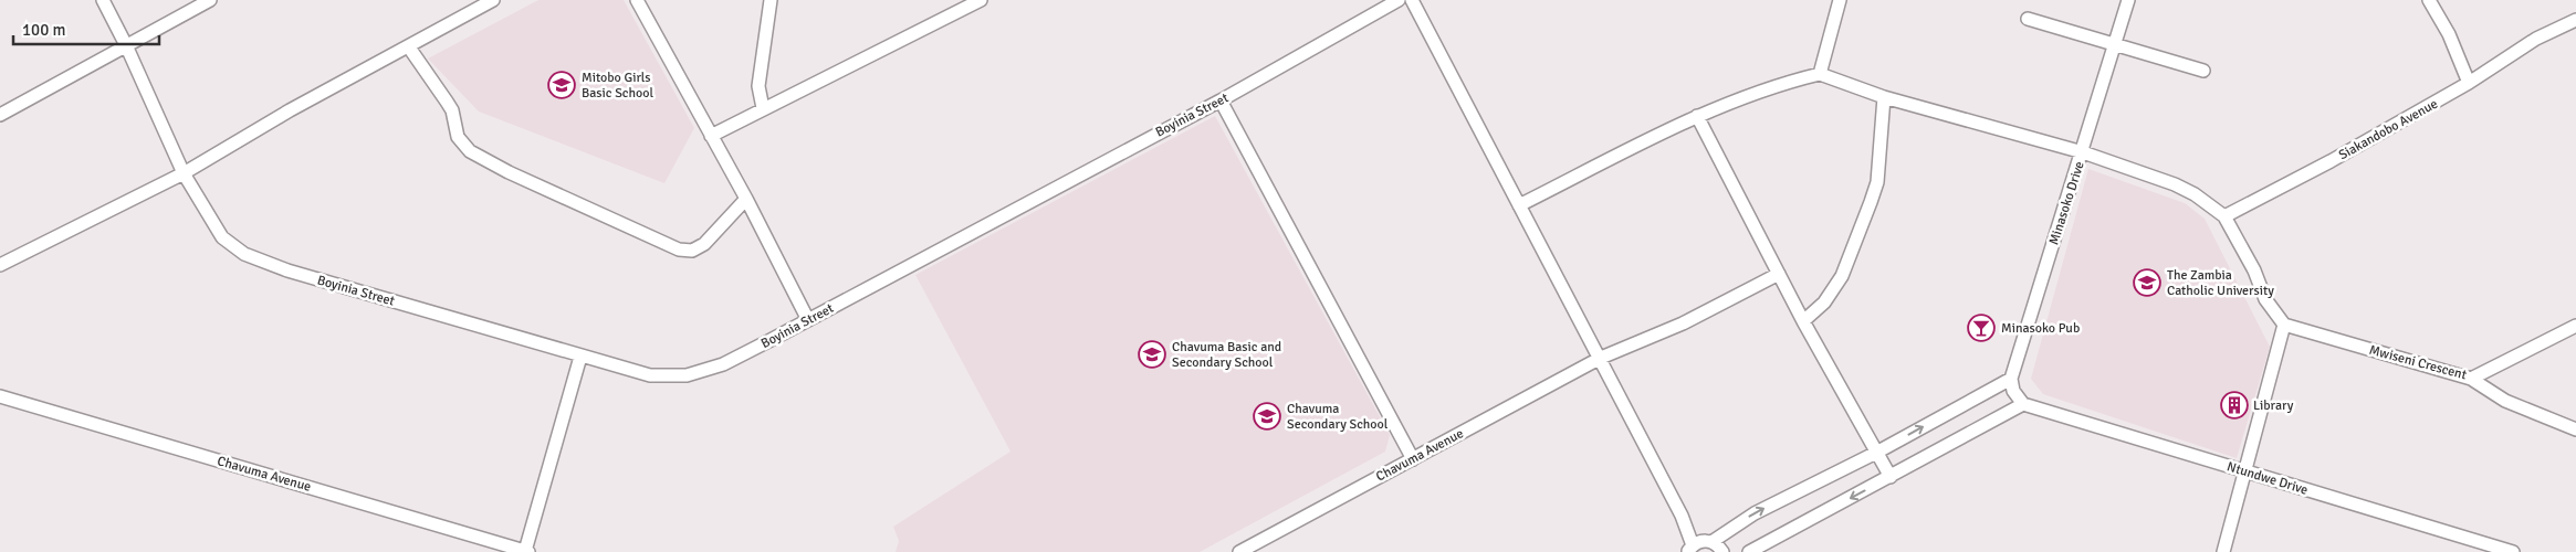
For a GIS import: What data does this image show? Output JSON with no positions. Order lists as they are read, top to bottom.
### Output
{
  "streets": {
    "street": [
      "Boyinia Street",
      "Siakandobo Avenue",
      "Minasoko Drive",
      "Mwiseni Crescent",
      "Chavuma Avenue",
      "Ntundwe Drive"
    ]
  },
  "places": {
    "school or university": [
      "Mitobo Girls Basic School",
      "The Zambia Catholic University",
      "Chavuma Basic and Secondary School",
      "Chavuma Secondary School"
    ],
    "bar": ["Minasoko Pub"],
    "building": ["Library"]
  },
  "scale_bar": "100 m"
}
